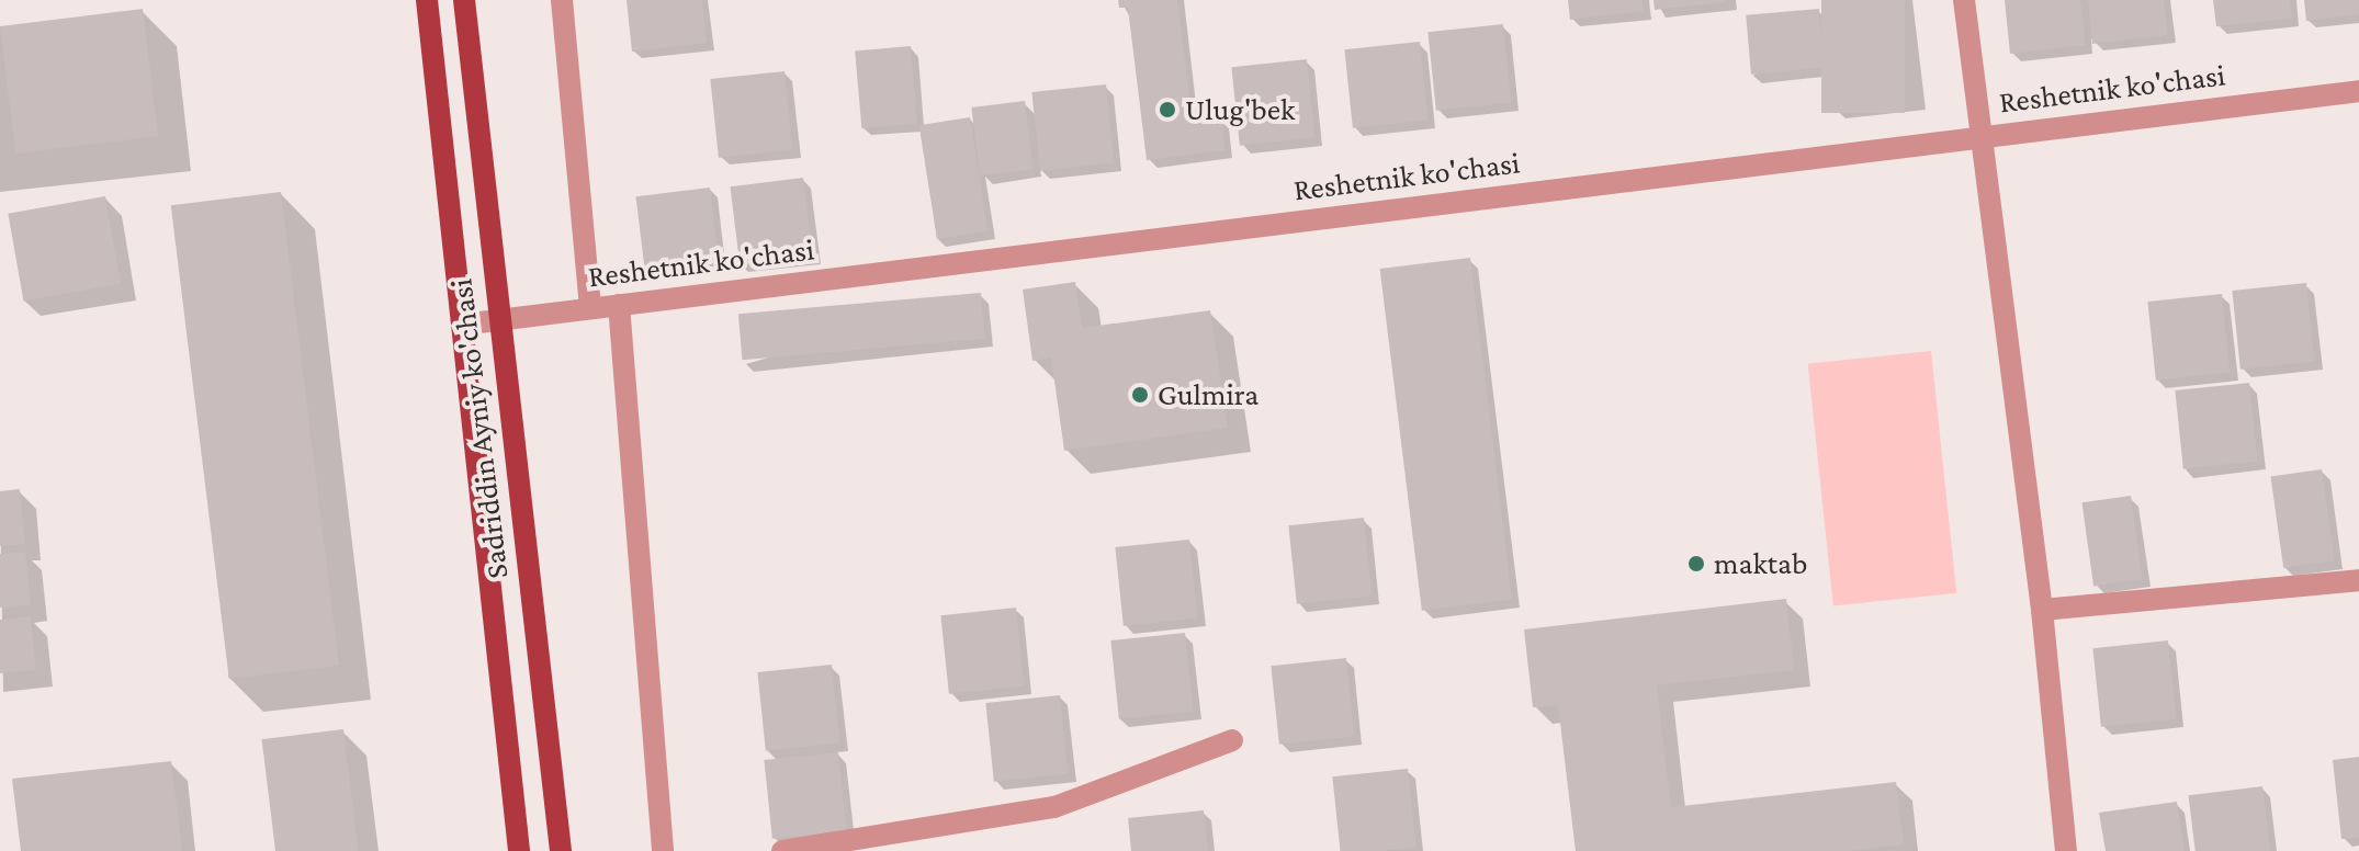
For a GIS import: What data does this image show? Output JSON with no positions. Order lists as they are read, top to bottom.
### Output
{
  "streets": {
    "main road": ["Sadriddin Ayniy ko'chasi"],
    "street": ["Reshetnik ko'chasi"]
  },
  "crossings": [
    ["Reshetnik ko'chasi", "Sadriddin Ayniy ko'chasi"]
  ],
  "places": ["Ulug'bek", "Gulmira", "maktab"]
}
